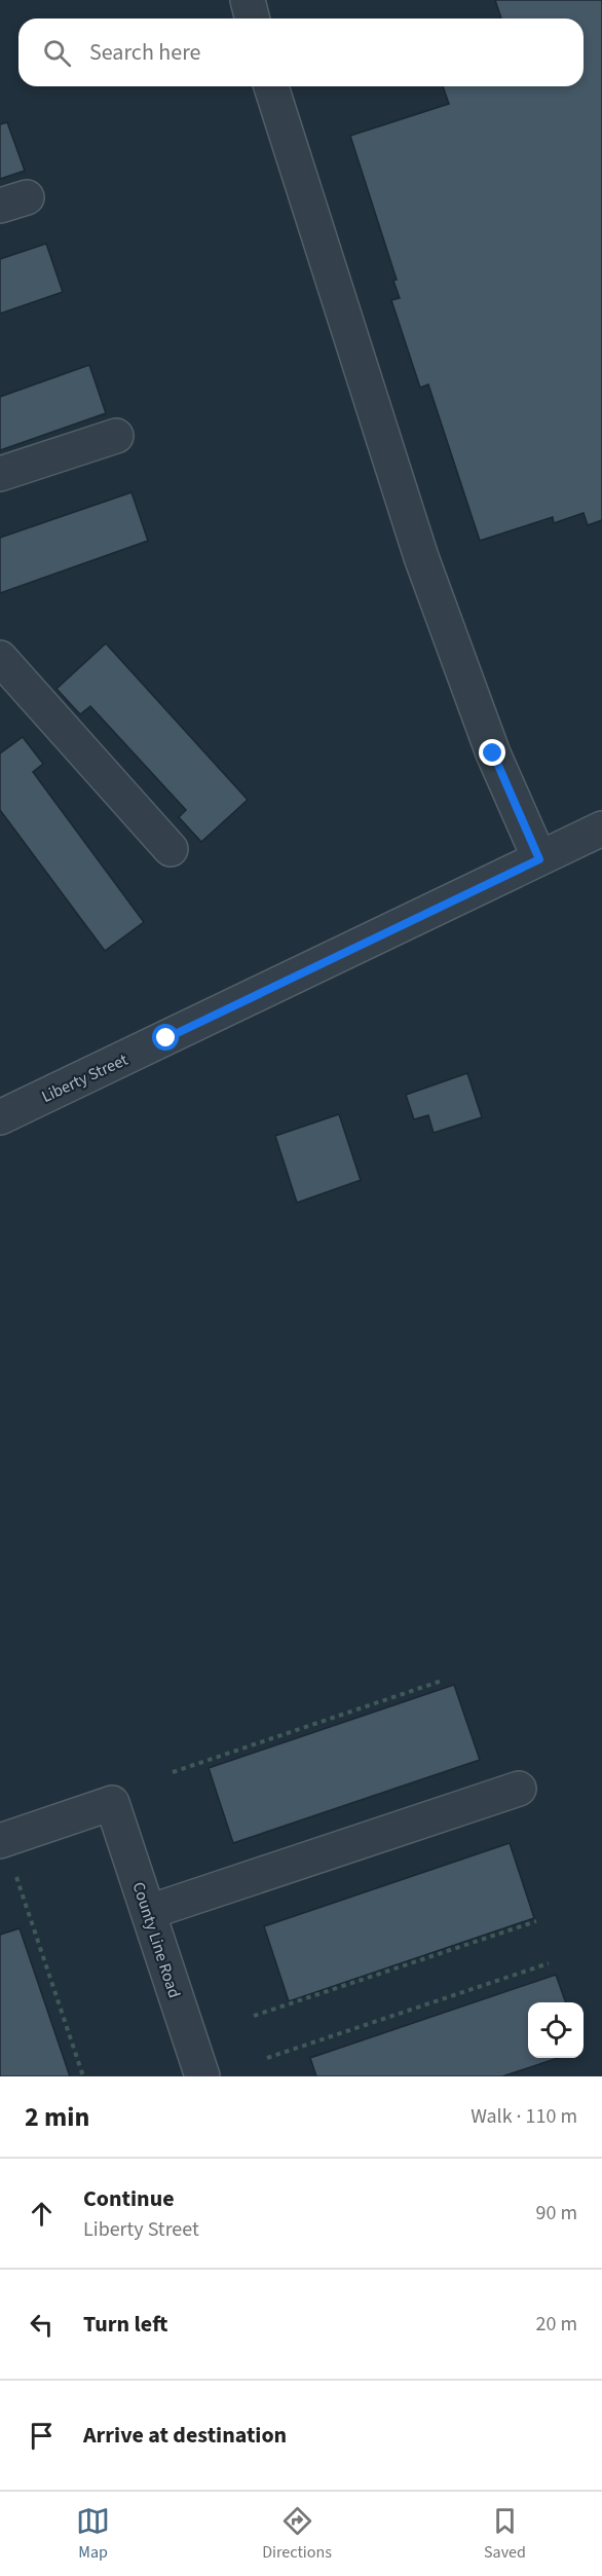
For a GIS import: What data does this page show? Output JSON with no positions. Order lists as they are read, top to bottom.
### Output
{
  "streets": {
    "street": ["Liberty Street", "County Line Road"]
  },
  "page": {
    "search": "Search here",
    "heading": ["2 min", "Walk · 110 m"],
    "list": [
      ["Continue", "Liberty Street", "90 m"],
      ["Turn left", "20 m"],
      "Arrive at destination"
    ],
    "nav": ["Map", "Directions", "Saved"]
  }
}
